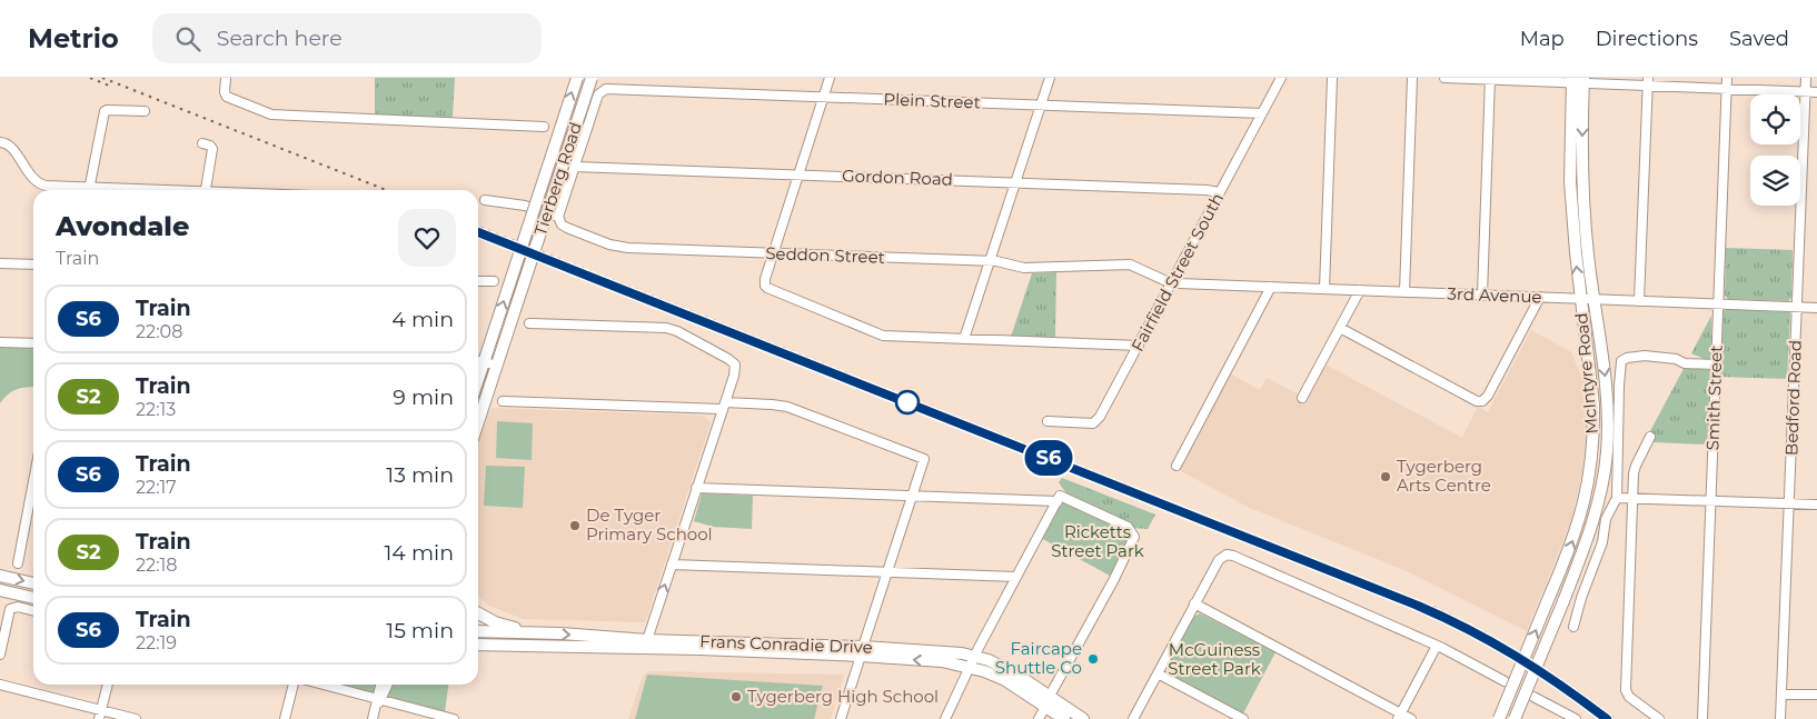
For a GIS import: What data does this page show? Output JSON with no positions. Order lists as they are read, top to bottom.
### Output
{
  "streets": {
    "main road": ["Tierberg Road", "McIntyre Road", "Frans Conradie Drive"],
    "street": [
      "Plein Street",
      "Gordon Road",
      "Seddon Street",
      "Fairfield Street South",
      "3rd Avenue",
      "Smith Street",
      "Bedford Road"
    ]
  },
  "crossings": [
    ["Plein Street", "Gordon Road"],
    ["Plein Street", "Fairfield Street South"],
    ["Gordon Road", "Fairfield Street South"],
    ["Seddon Street", "Fairfield Street South"],
    ["Seddon Street", "3rd Avenue"],
    ["Fairfield Street South", "3rd Avenue"],
    ["3rd Avenue", "McIntyre Road"],
    ["3rd Avenue", "Smith Street"],
    ["3rd Avenue", "Bedford Road"]
  ],
  "parks": ["Ricketts Street Park", "McGuiness Street Park"],
  "places": [
    "Tygerberg Arts Centre",
    "De Tyger Primary School",
    "Faircape Shuttle Co",
    "Tygerberg High School"
  ],
  "page": {
    "header": "Metrio",
    "search": "Search here",
    "nav": ["Map", "Directions", "Saved"],
    "on_map": "S6",
    "heading": ["Avondale", "Train"],
    "list": [
      {
        "mark": "S6",
        "name": "Train",
        "note": "22:08",
        "value": "4 min"
      },
      {
        "mark": "S2",
        "name": "Train",
        "note": "22:13",
        "value": "9 min"
      },
      {
        "mark": "S6",
        "name": "Train",
        "note": "22:17",
        "value": "13 min"
      },
      {
        "mark": "S2",
        "name": "Train",
        "note": "22:18",
        "value": "14 min"
      },
      {
        "mark": "S6",
        "name": "Train",
        "note": "22:19",
        "value": "15 min"
      }
    ]
  }
}
